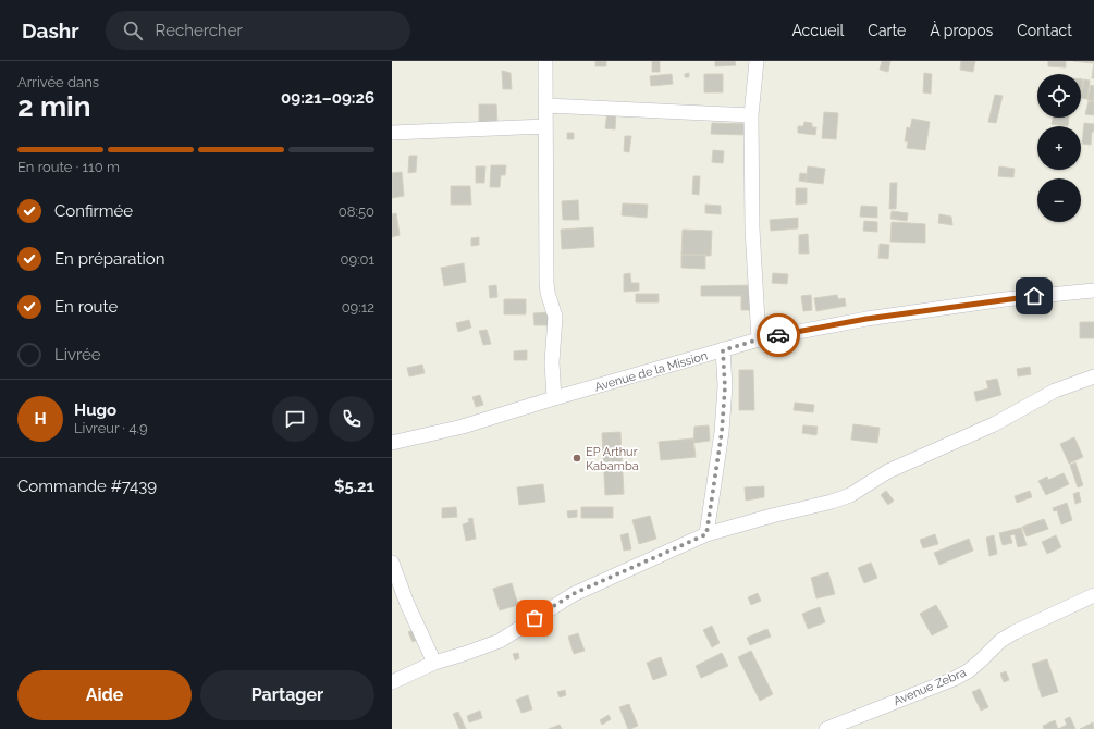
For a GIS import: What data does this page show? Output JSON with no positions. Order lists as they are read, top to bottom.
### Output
{
  "streets": {
    "street": ["Avenue de la Mission", "Avenue Zebra"]
  },
  "places": ["EP Arthur Kabamba"],
  "page": {
    "header": "Dashr",
    "search": "Rechercher",
    "nav": [
      "Accueil",
      "Carte",
      "À propos",
      "Contact"
    ],
    "heading": ["2 min", "Arrivée dans", "09:21–09:26"],
    "panel": [
      "Hugo",
      "Livreur · 4.9",
      "Commande #7439",
      "$5.21"
    ],
    "map_buttons": ["+", "−"],
    "bar": "En route · 110 m",
    "list": [
      ["Confirmée", "08:50"],
      ["En préparation", "09:01"],
      ["En route", "09:12"],
      "Livrée"
    ],
    "round": "H",
    "buttons": ["Aide", "Partager"]
  }
}
